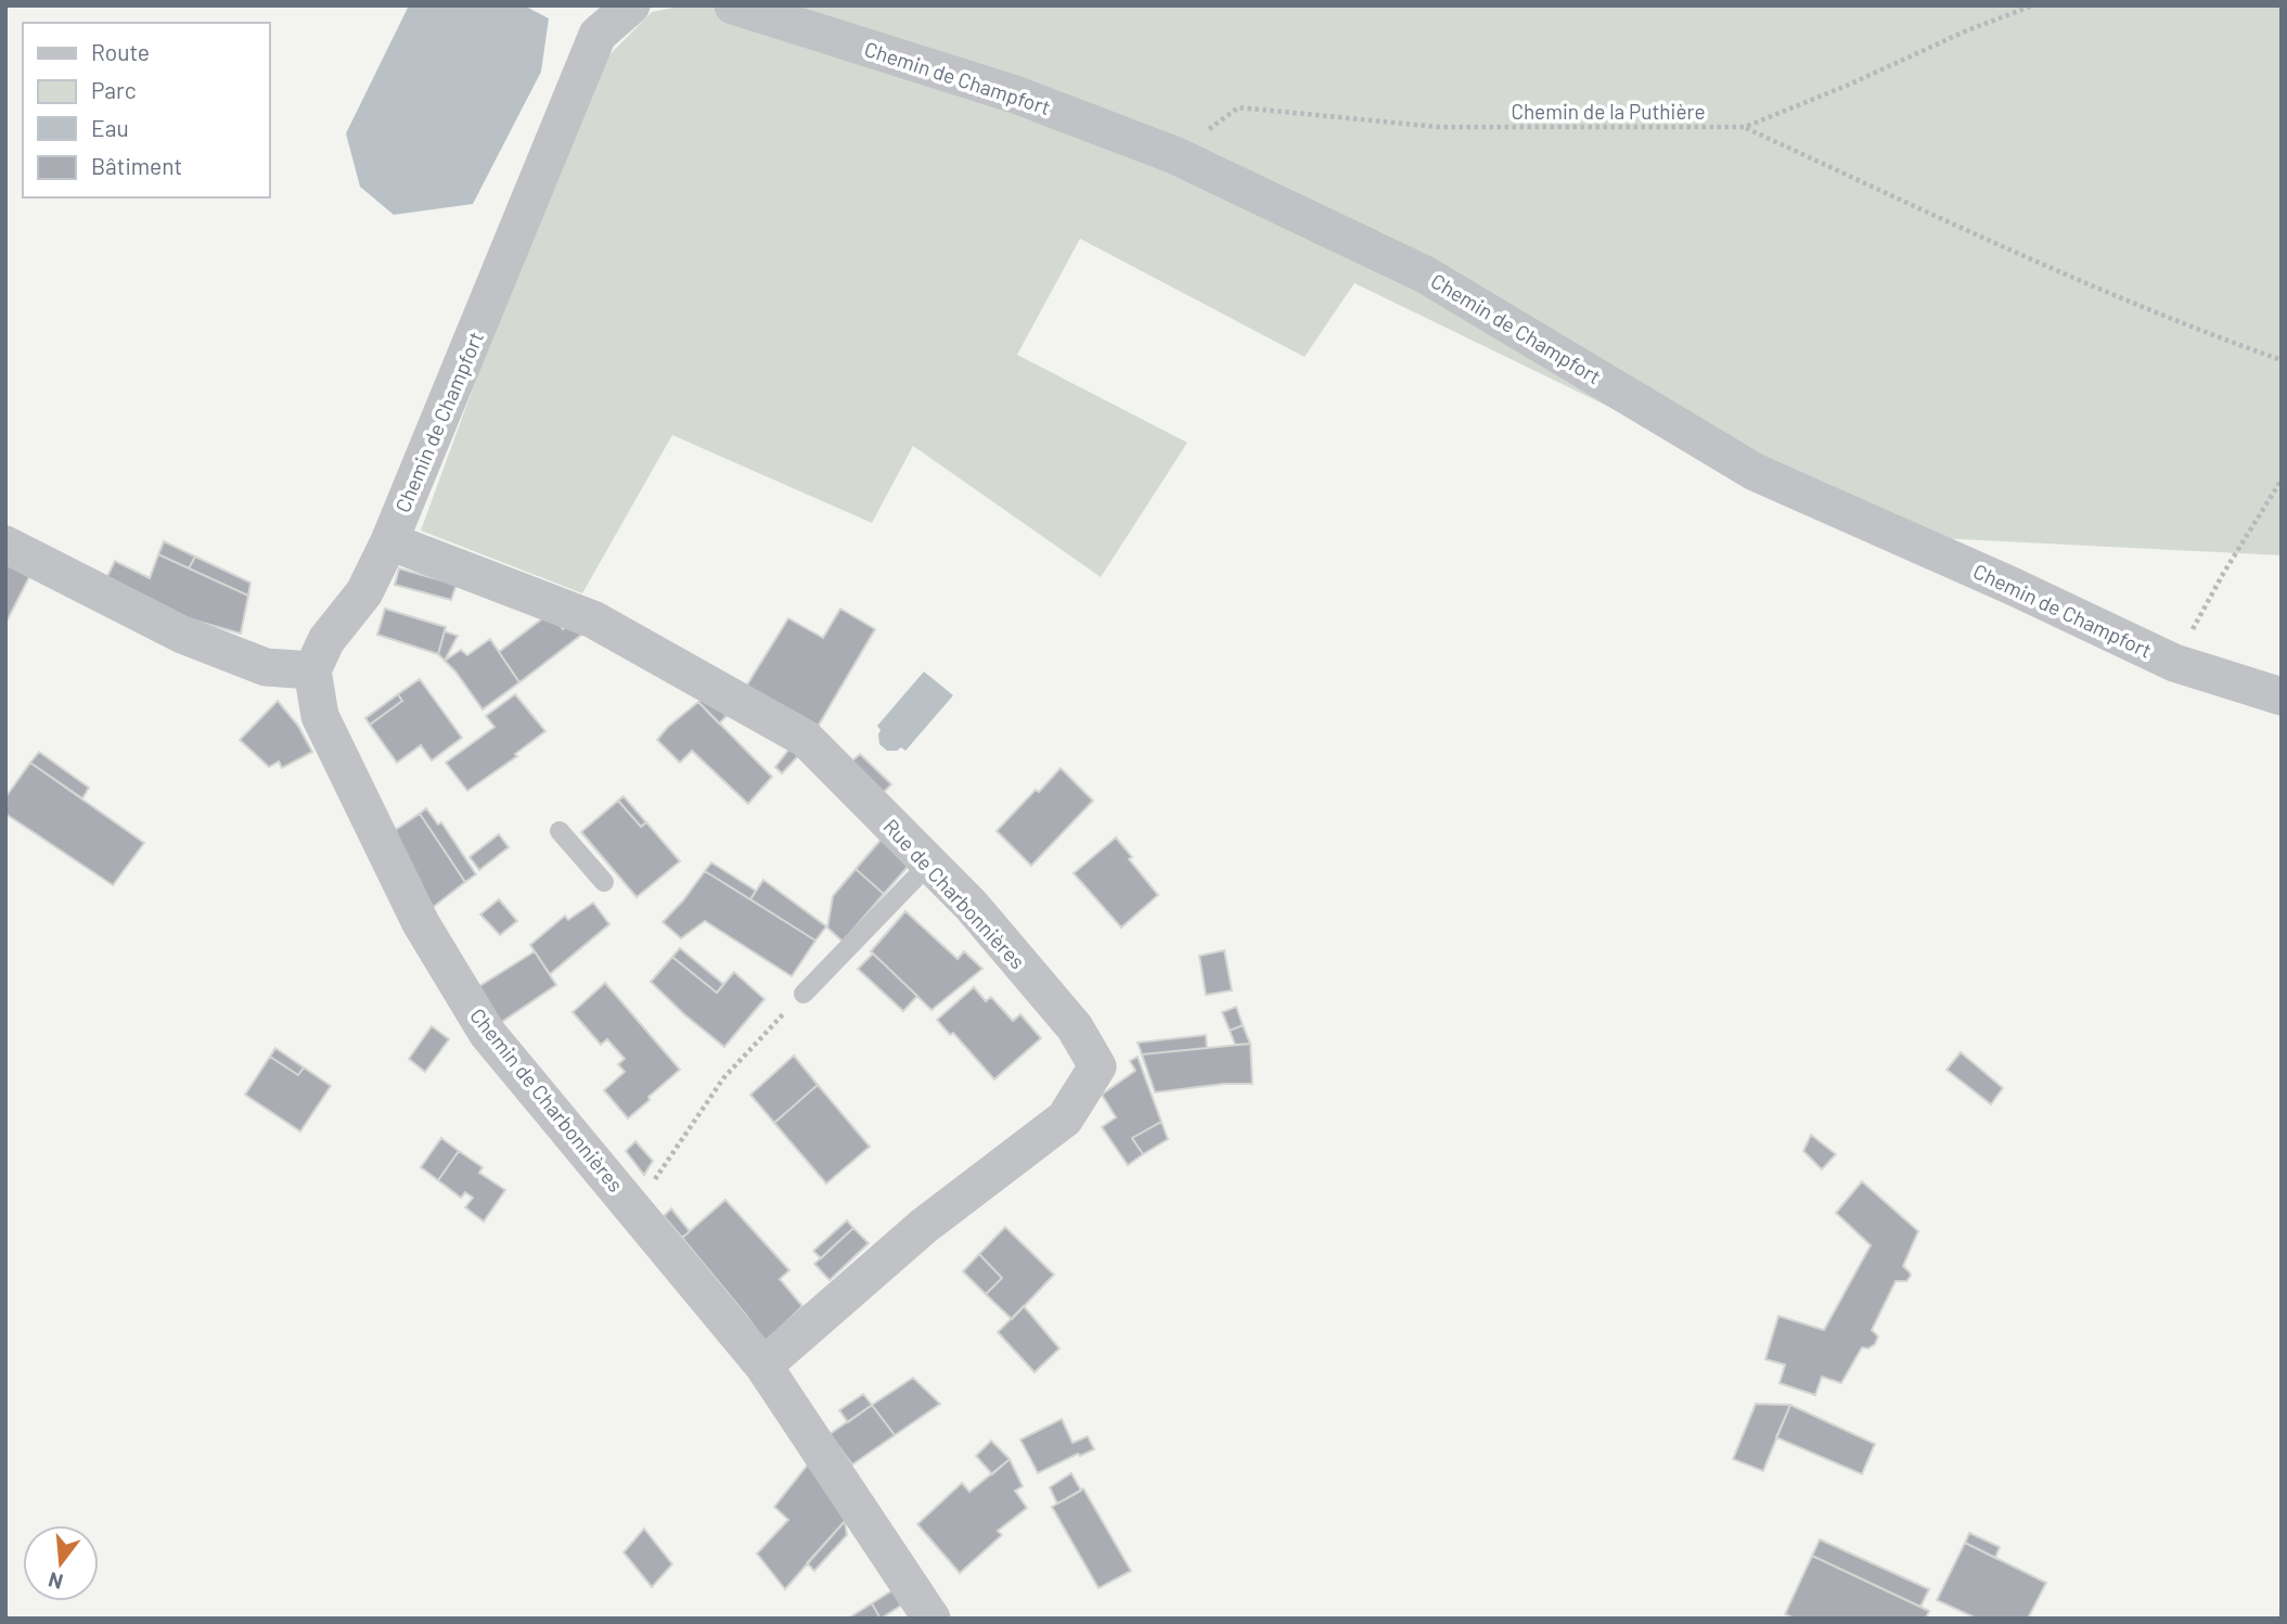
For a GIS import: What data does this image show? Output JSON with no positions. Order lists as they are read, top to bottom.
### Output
{
  "streets": {
    "street": ["Chemin de Champfort", "Rue de Charbonnières", "Chemin de Charbonnières"],
    "path": ["Chemin de la Puthière"]
  },
  "crossings": [
    ["Chemin de Champfort", "Chemin de la Puthière"],
    ["Chemin de Champfort", "Rue de Charbonnières"],
    ["Chemin de Champfort", "Chemin de Charbonnières"],
    ["Rue de Charbonnières", "Chemin de Charbonnières"]
  ],
  "legend": [
    "Route",
    "Parc",
    "Eau",
    "Bâtiment"
  ],
  "north": "bottom"
}
